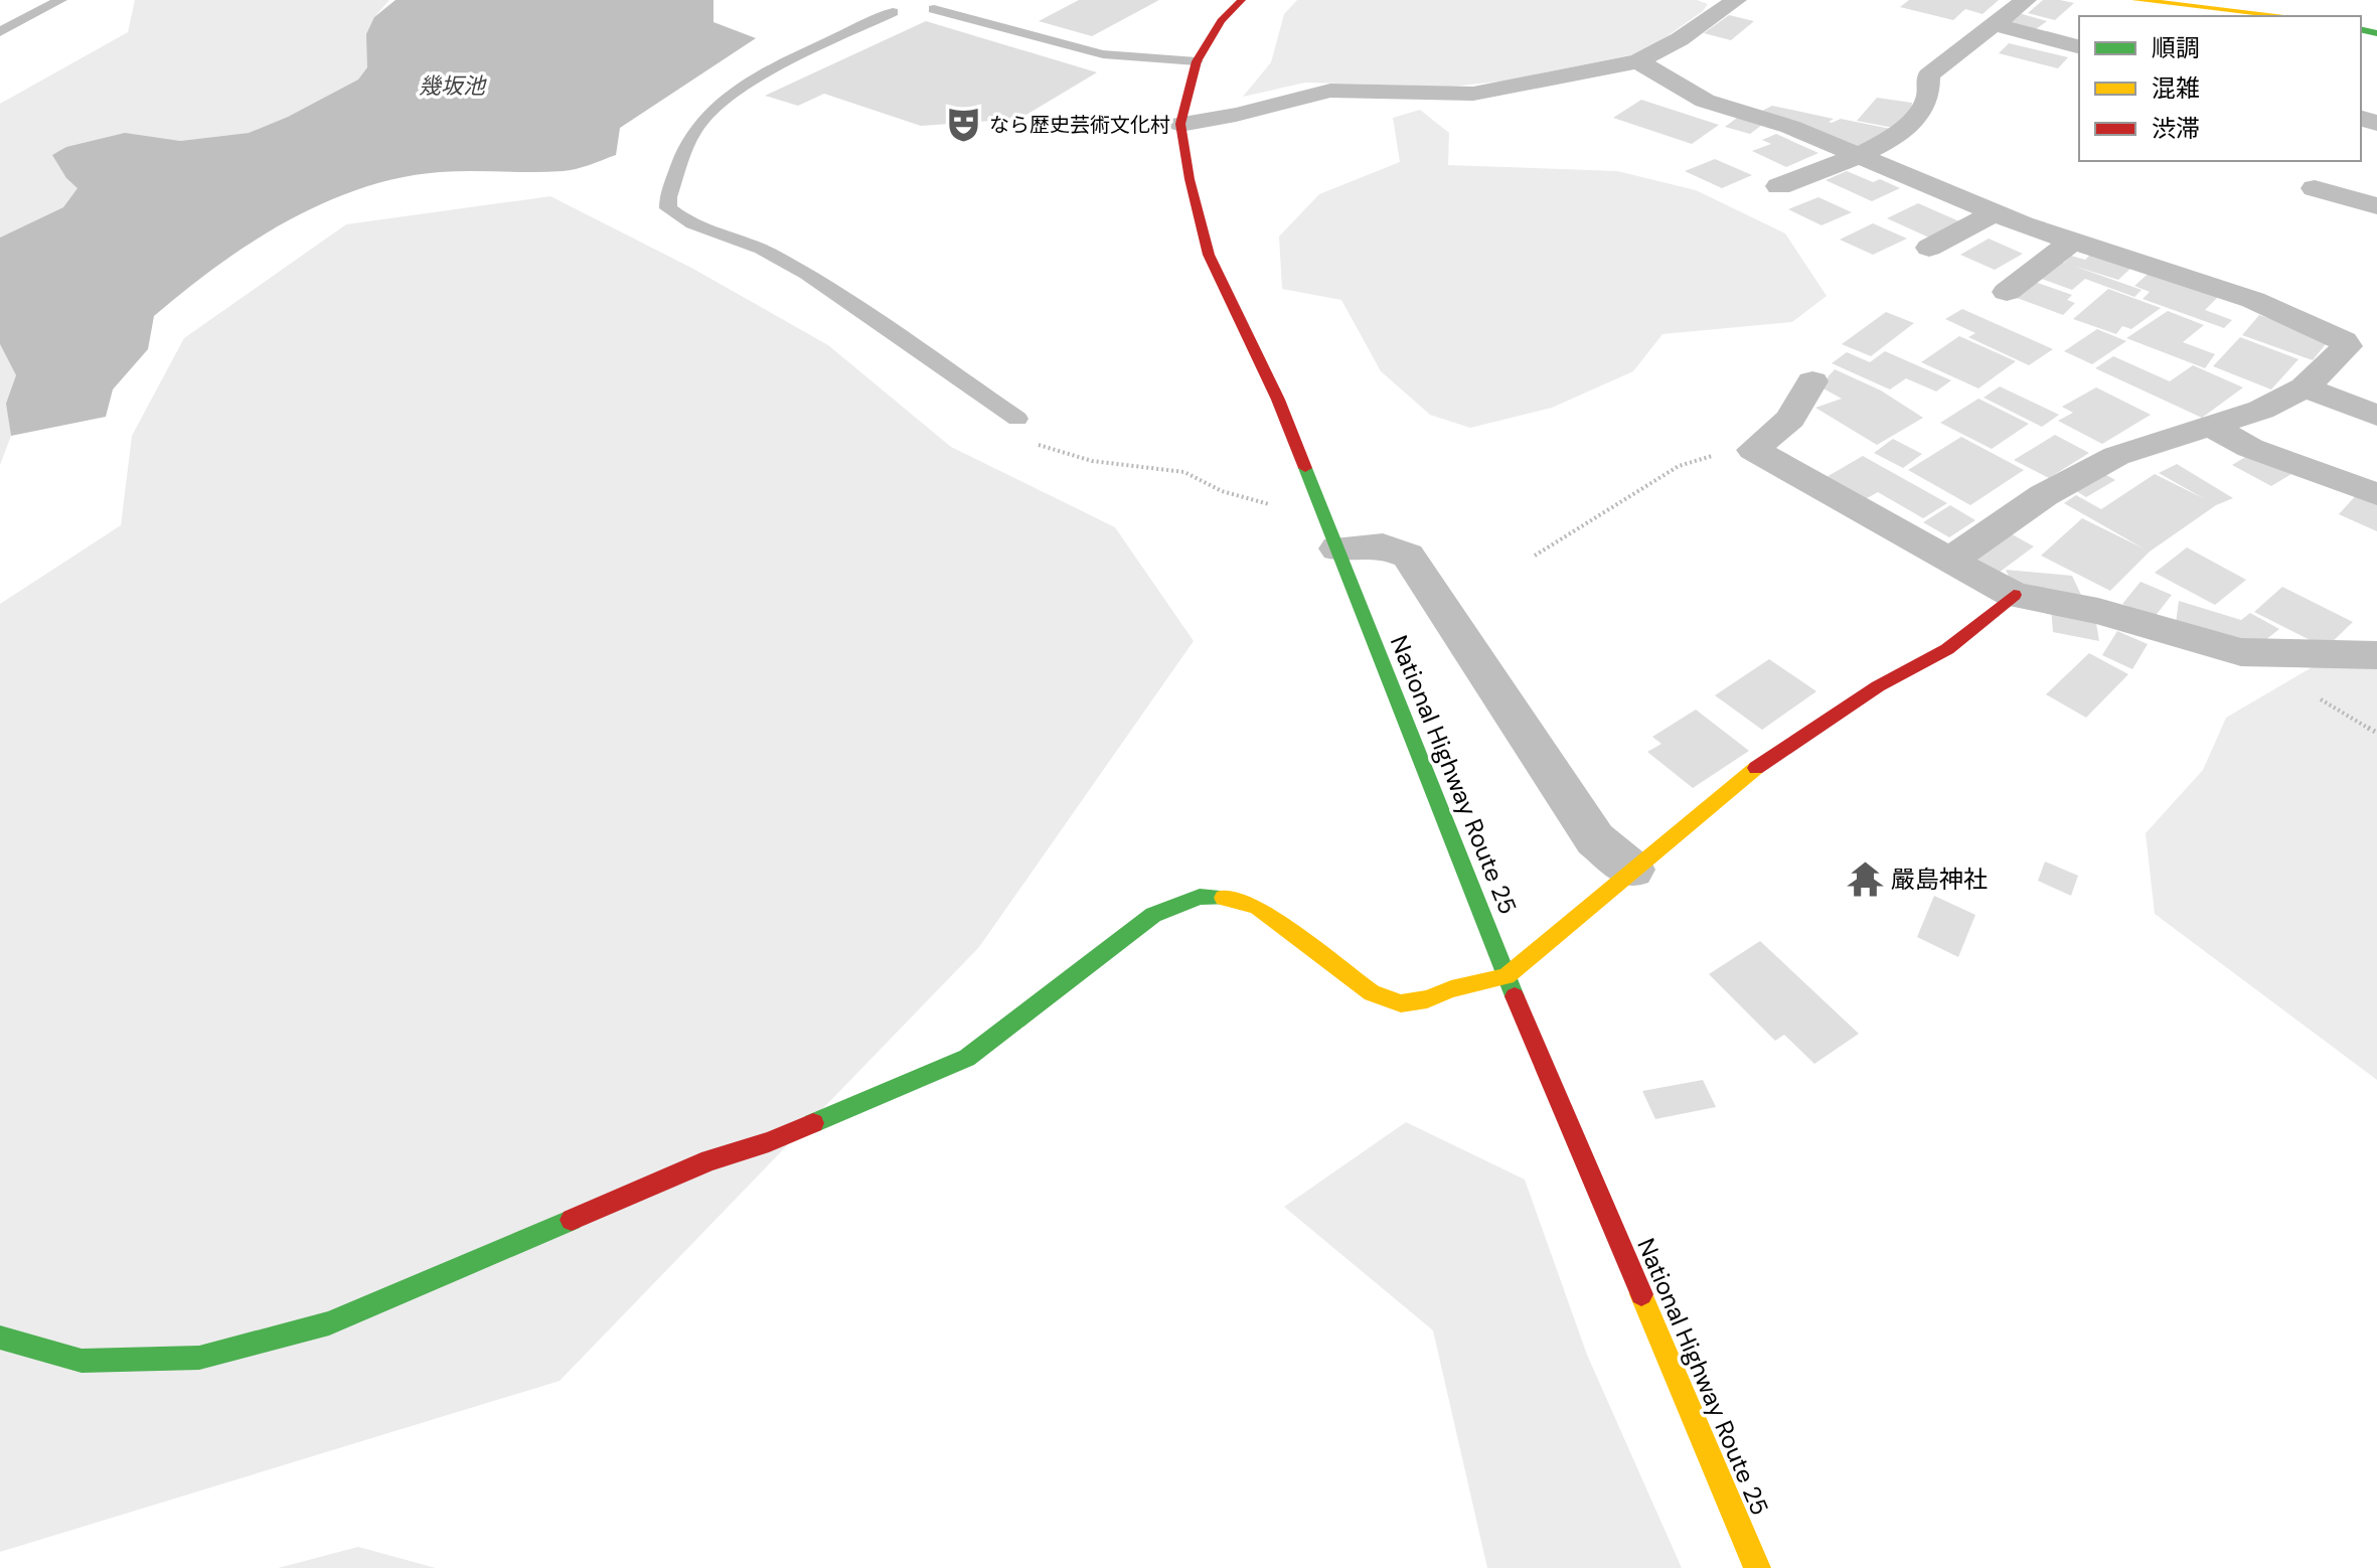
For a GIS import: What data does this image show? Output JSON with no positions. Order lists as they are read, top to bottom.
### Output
{
  "streets": {
    "main road": ["National Highway Route 25"]
  },
  "water": ["幾坂池"],
  "places": {
    "theatre": ["なら歴史芸術文化村"],
    "temple": ["嚴島神社"]
  },
  "legend": ["順調", "混雑", "渋滞"]
}
